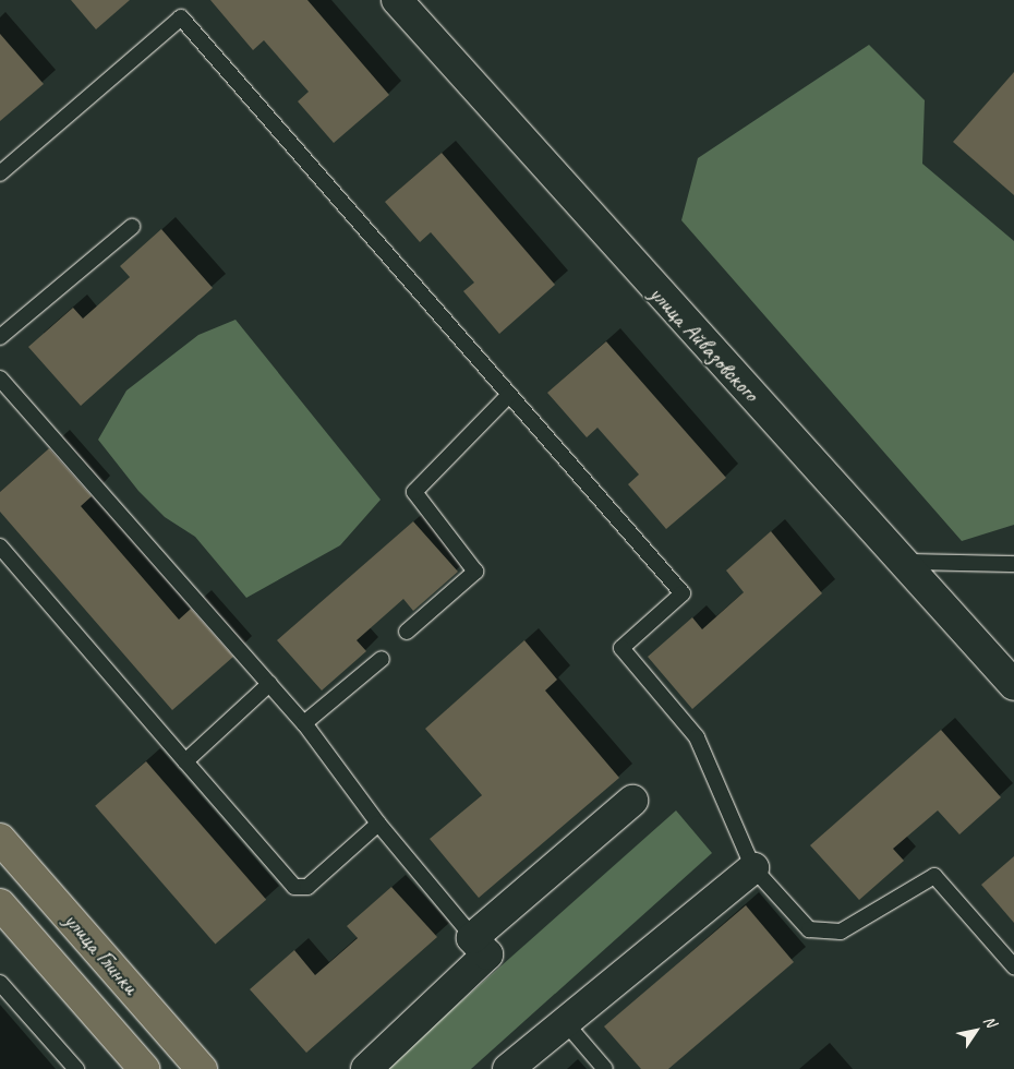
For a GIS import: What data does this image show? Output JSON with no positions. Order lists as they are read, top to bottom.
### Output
{
  "streets": {
    "highway": ["улица Глинки"],
    "street": ["улица Айвазовского"]
  },
  "north": "top right"
}
